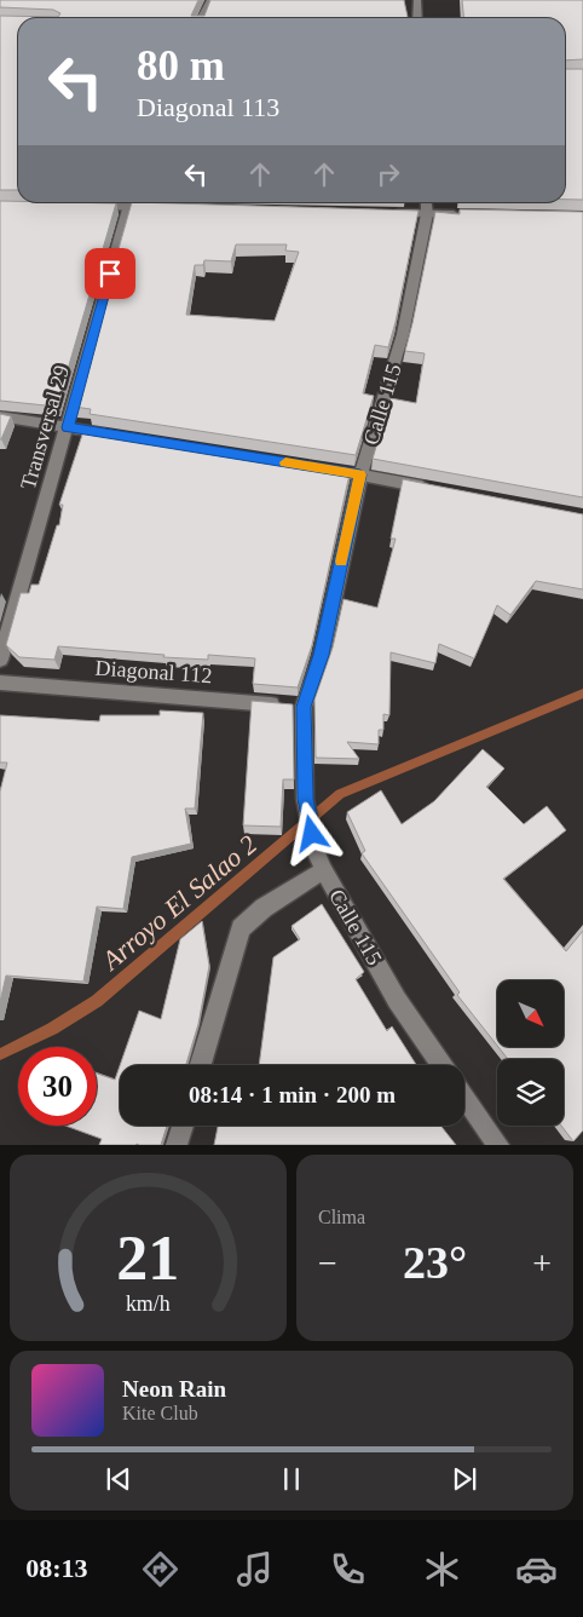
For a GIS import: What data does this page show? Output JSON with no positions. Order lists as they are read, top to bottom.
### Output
{
  "streets": {
    "street": ["Calle 115", "Transversal 29", "Diagonal 112"]
  },
  "crossings": [
    ["Calle 115", "Diagonal 112"]
  ],
  "water": ["Arroyo El Salao 2"],
  "north": "bottom right",
  "page": {
    "turn": ["80 m", "Diagonal 113"],
    "limit": "30",
    "trip": "08:14 · 1 min · 200 m",
    "tile": "Clima",
    "heat": ["−", "23°", "+"],
    "song": ["Neon Rain", "Kite Club"],
    "tabs": "08:13",
    "gauge": ["21", "km/h"]
  }
}
